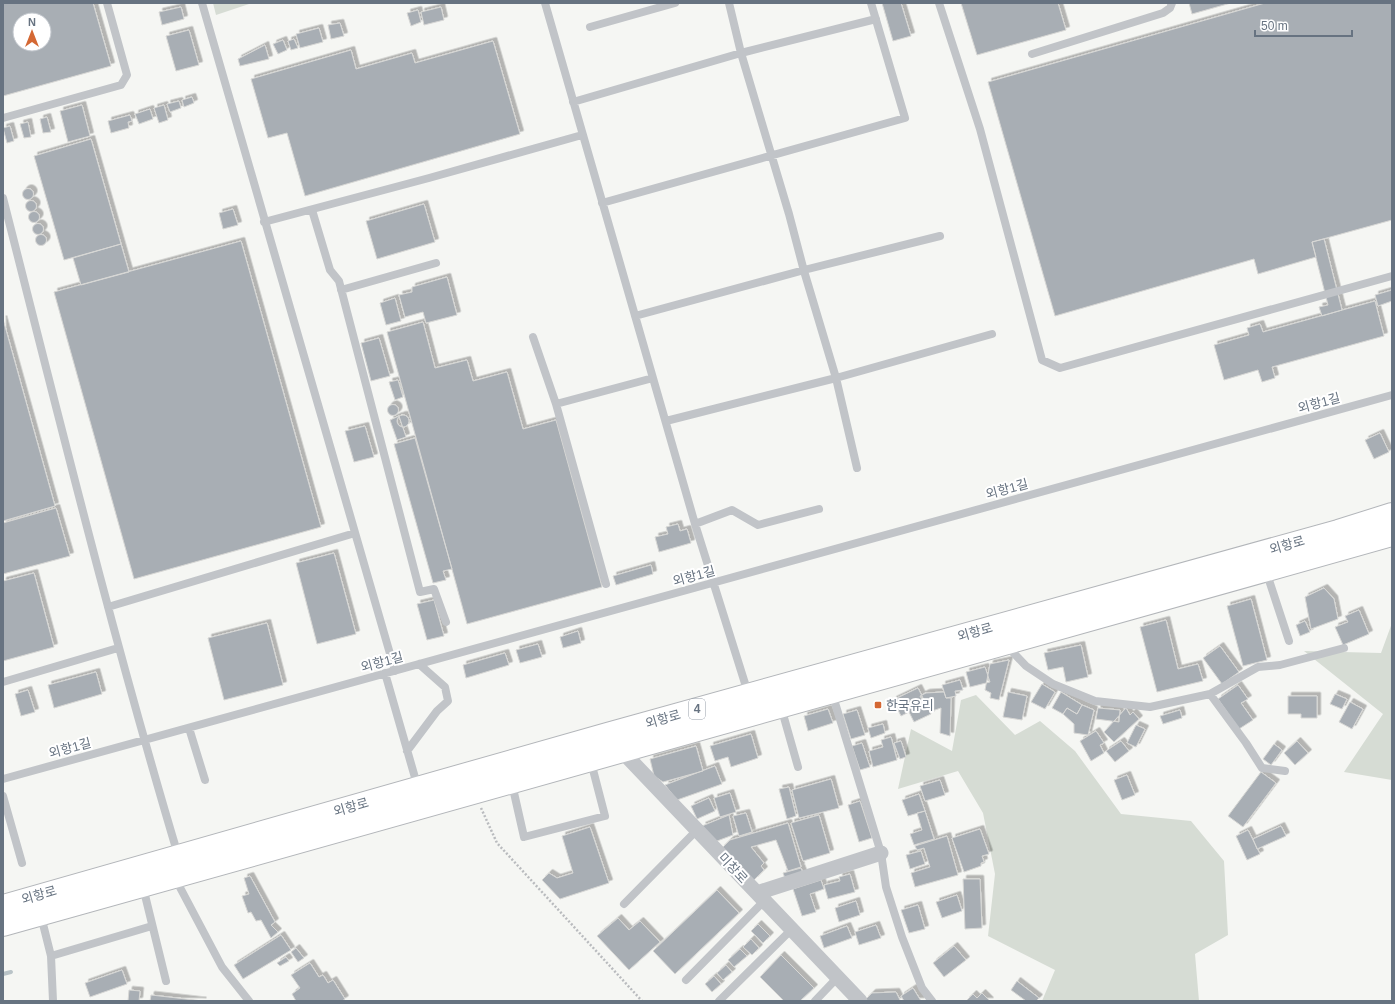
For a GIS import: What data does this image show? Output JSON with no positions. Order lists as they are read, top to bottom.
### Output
{
  "streets": {
    "main road": ["외항로", "4"],
    "street": ["미창로"],
    "lane": ["외항1길"]
  },
  "crossings": [
    ["외항로", "미창로"]
  ],
  "places": {
    "transit": ["한국유리"]
  },
  "scale_bar": "50 m",
  "north": "top"
}
